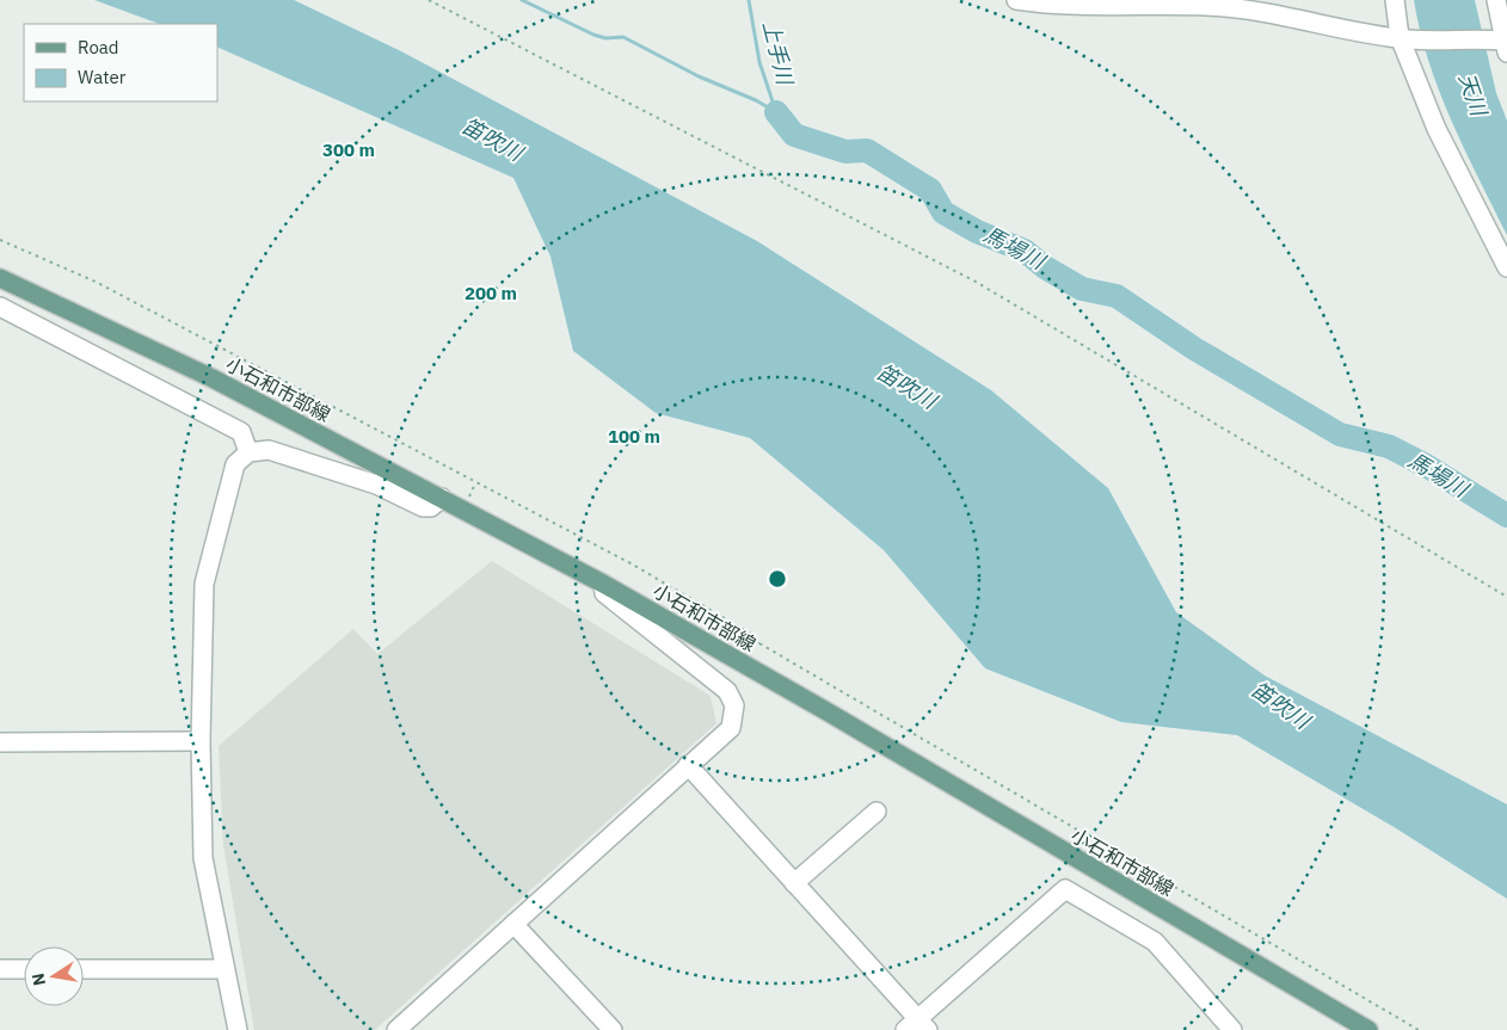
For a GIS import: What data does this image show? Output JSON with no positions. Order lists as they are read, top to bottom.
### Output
{
  "streets": {
    "main road": ["小石和市部線"]
  },
  "water": [
    "上手川",
    "天川",
    "笛吹川",
    "馬場川"
  ],
  "legend": ["Road", "Water"],
  "north": "left",
  "rings": ["300 m", "200 m", "100 m"]
}
